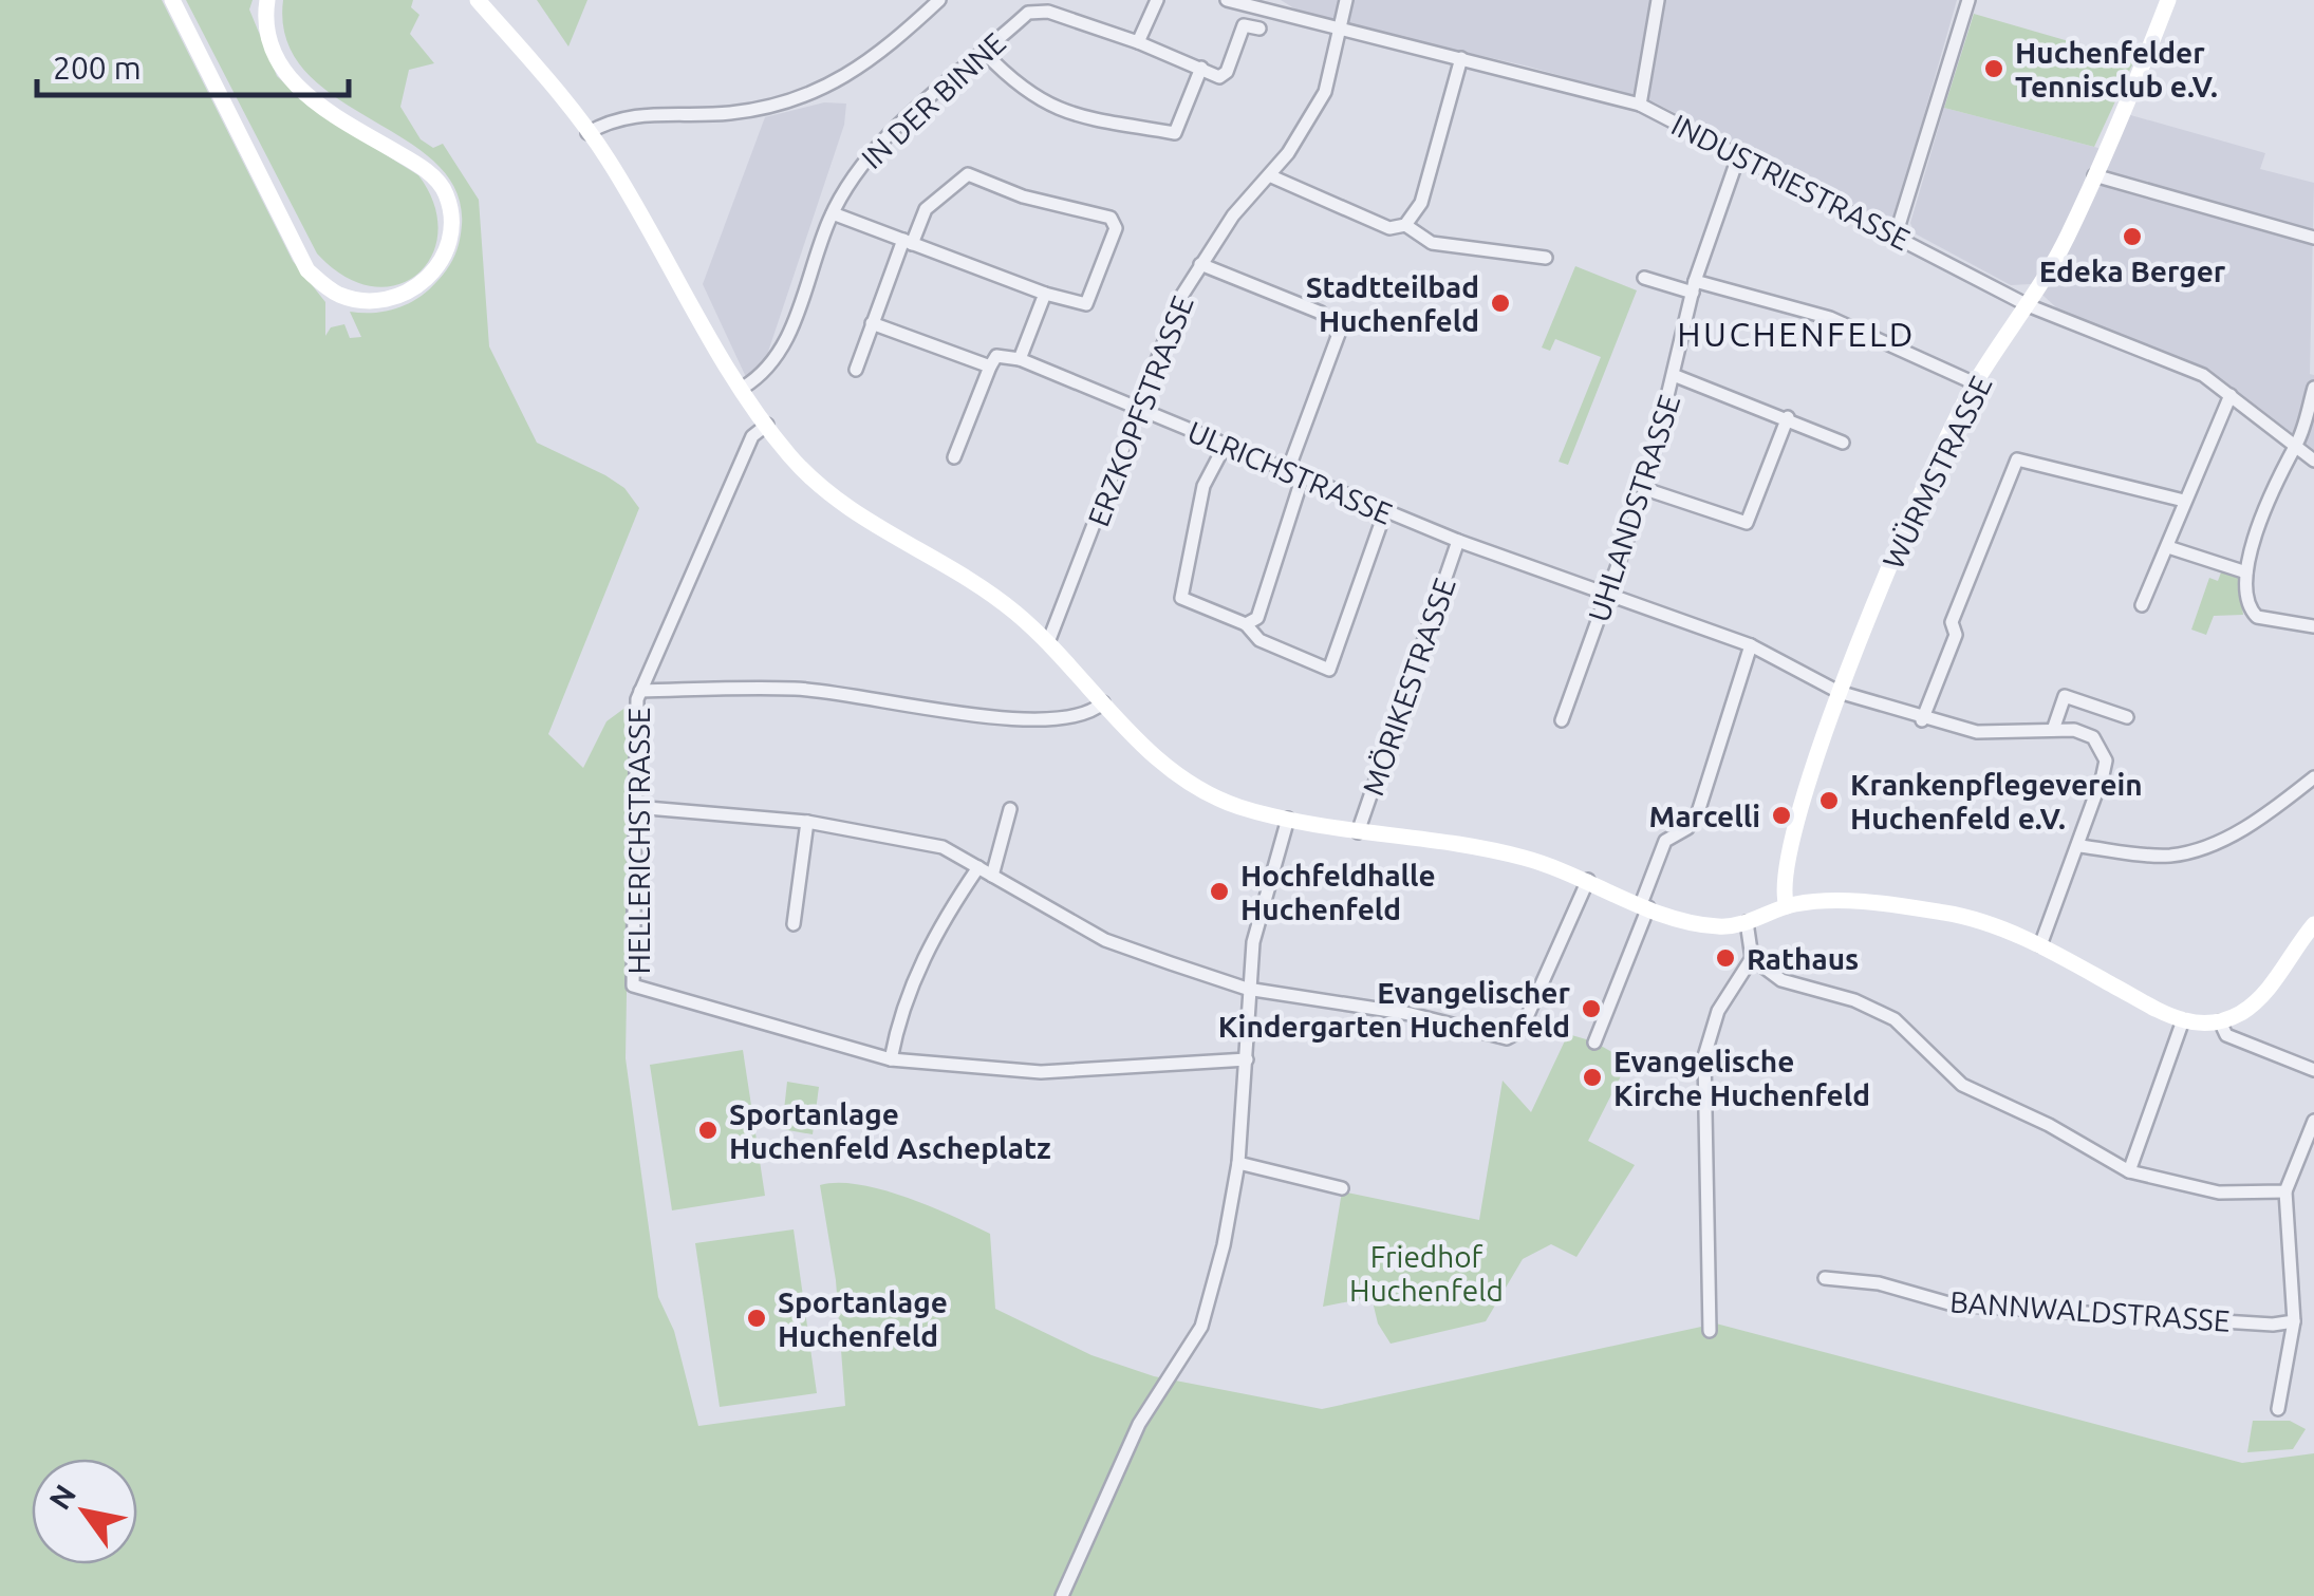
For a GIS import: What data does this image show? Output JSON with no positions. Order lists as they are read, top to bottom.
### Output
{
  "streets": {
    "main road": ["WÜRMSTRASSE"],
    "street": [
      "IN DER BINNE",
      "INDUSTRIESTRASSE",
      "ERZKOPFSTRASSE",
      "ULRICHSTRASSE",
      "UHLANDSTRASSE",
      "MÖRIKESTRASSE",
      "HELLERICHSTRASSE",
      "BANNWALDSTRASSE"
    ]
  },
  "crossings": [
    ["INDUSTRIESTRASSE", "ERZKOPFSTRASSE"],
    ["INDUSTRIESTRASSE", "WÜRMSTRASSE"],
    ["INDUSTRIESTRASSE", "UHLANDSTRASSE"],
    ["ERZKOPFSTRASSE", "ULRICHSTRASSE"],
    ["ULRICHSTRASSE", "WÜRMSTRASSE"],
    ["ULRICHSTRASSE", "UHLANDSTRASSE"],
    ["ULRICHSTRASSE", "MÖRIKESTRASSE"]
  ],
  "districts": ["HUCHENFELD"],
  "parks": ["Friedhof Huchenfeld"],
  "places": [
    "Huchenfelder Tennisclub e.V.",
    "Edeka Berger",
    "Stadtteilbad Huchenfeld",
    "Krankenpflegeverein Huchenfeld e.V.",
    "Marcelli",
    "Hochfeldhalle Huchenfeld",
    "Rathaus",
    "Evangelischer Kindergarten Huchenfeld",
    "Evangelische Kirche Huchenfeld",
    "Sportanlage Huchenfeld Ascheplatz",
    "Sportanlage Huchenfeld"
  ],
  "scale_bar": "200 m",
  "north": "top left"
}
